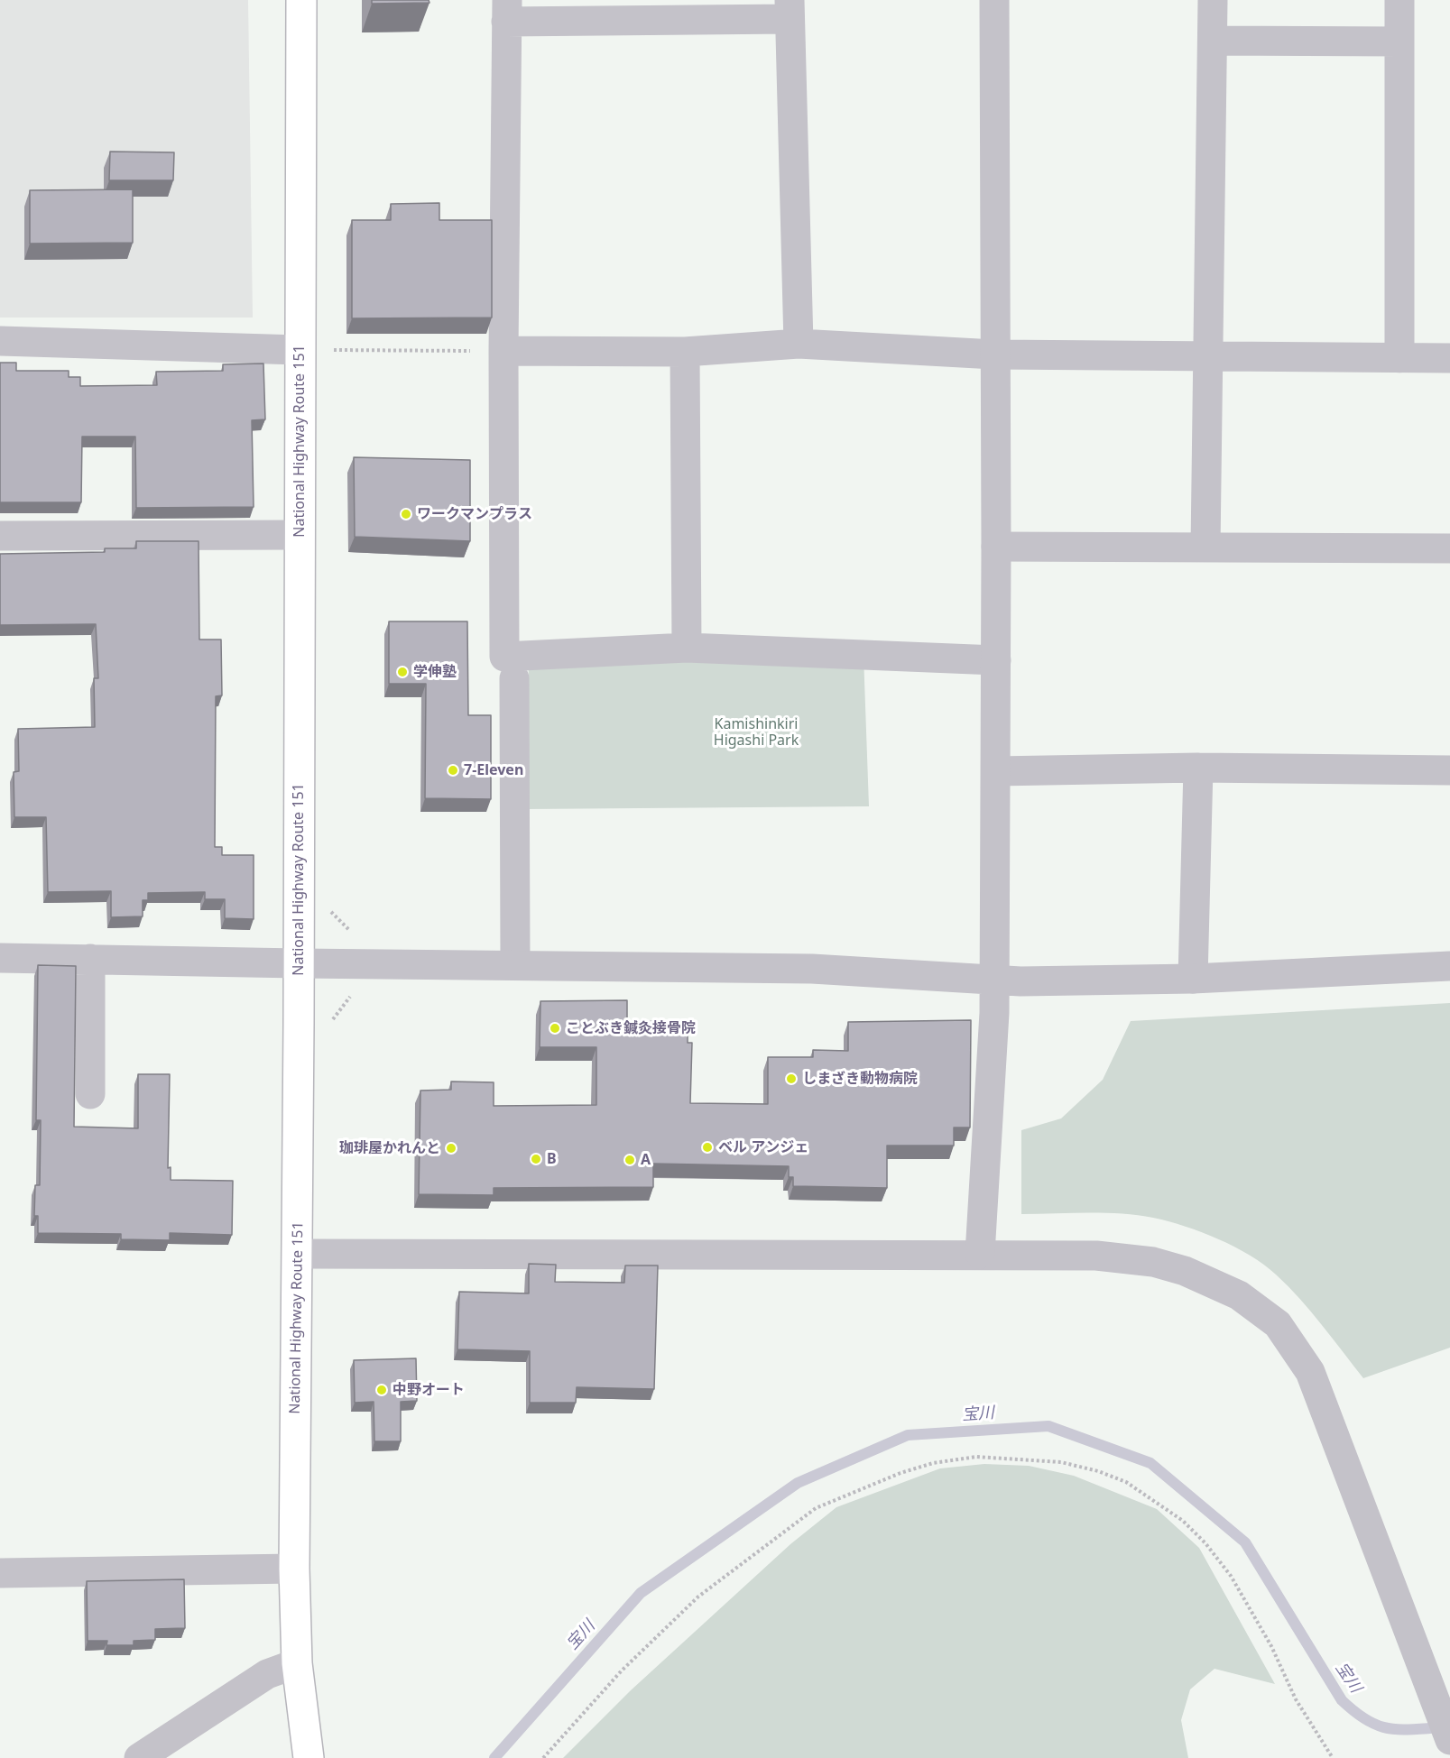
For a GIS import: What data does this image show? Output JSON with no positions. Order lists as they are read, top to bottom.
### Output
{
  "streets": {
    "highway": ["National Highway Route 151"]
  },
  "water": ["宝川"],
  "parks": ["Kamishinkiri Higashi Park"],
  "places": [
    "ワークマンプラス",
    "学伸塾",
    "7-Eleven",
    "ことぶき鍼灸接骨院",
    "しまざき動物病院",
    "ベル アンジェ",
    "珈琲屋かれんと",
    "B",
    "A",
    "中野オート"
  ]
}
